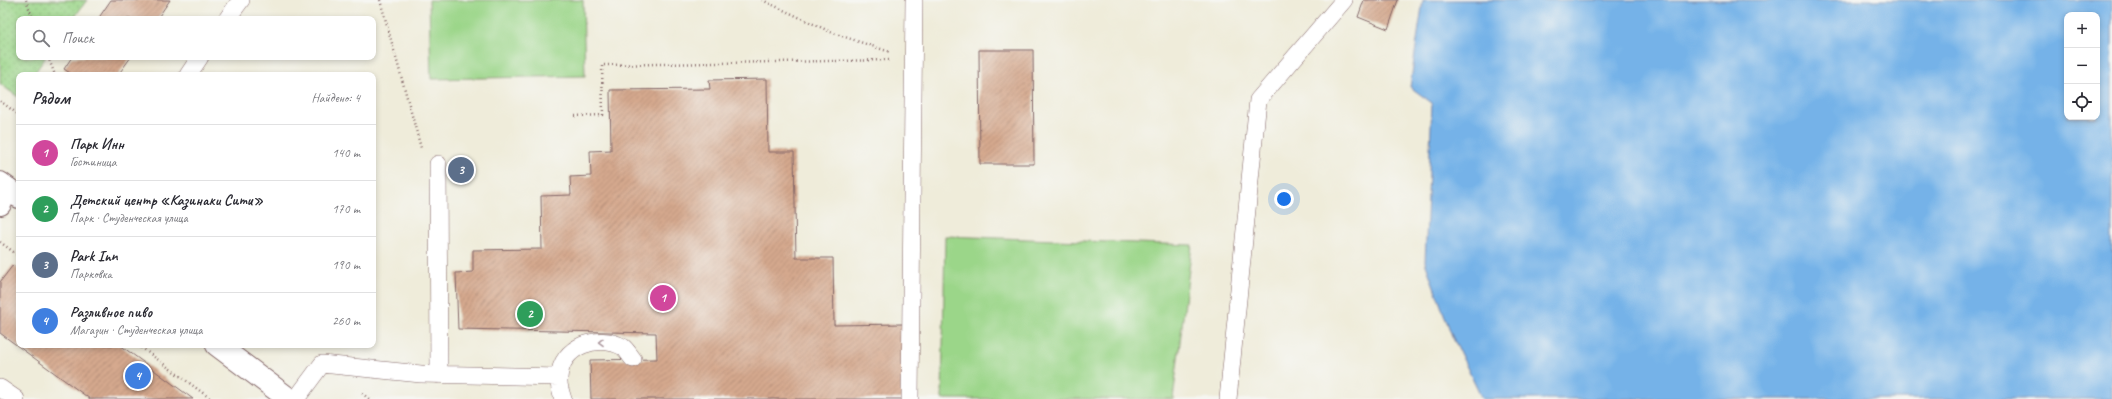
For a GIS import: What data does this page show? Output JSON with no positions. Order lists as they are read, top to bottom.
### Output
{
  "page": {
    "map_buttons": ["+", "−"],
    "search": "Поиск",
    "heading": ["Рядом", "Найдено: 4"],
    "list": [
      {
        "mark": "1",
        "name": "Парк Инн",
        "note": "Гостиница",
        "value": "140 m"
      },
      {
        "mark": "2",
        "name": "Детский центр «Казинаки Сити»",
        "note": "Парк · Студенческая улица",
        "value": "170 m"
      },
      {
        "mark": "3",
        "name": "Park Inn",
        "note": "Парковка",
        "value": "190 m"
      },
      {
        "mark": "4",
        "name": "Разливное пиво",
        "note": "Магазин · Студенческая улица",
        "value": "260 m"
      }
    ],
    "pins": [
      "3",
      "1",
      "2",
      "4"
    ]
  }
}
